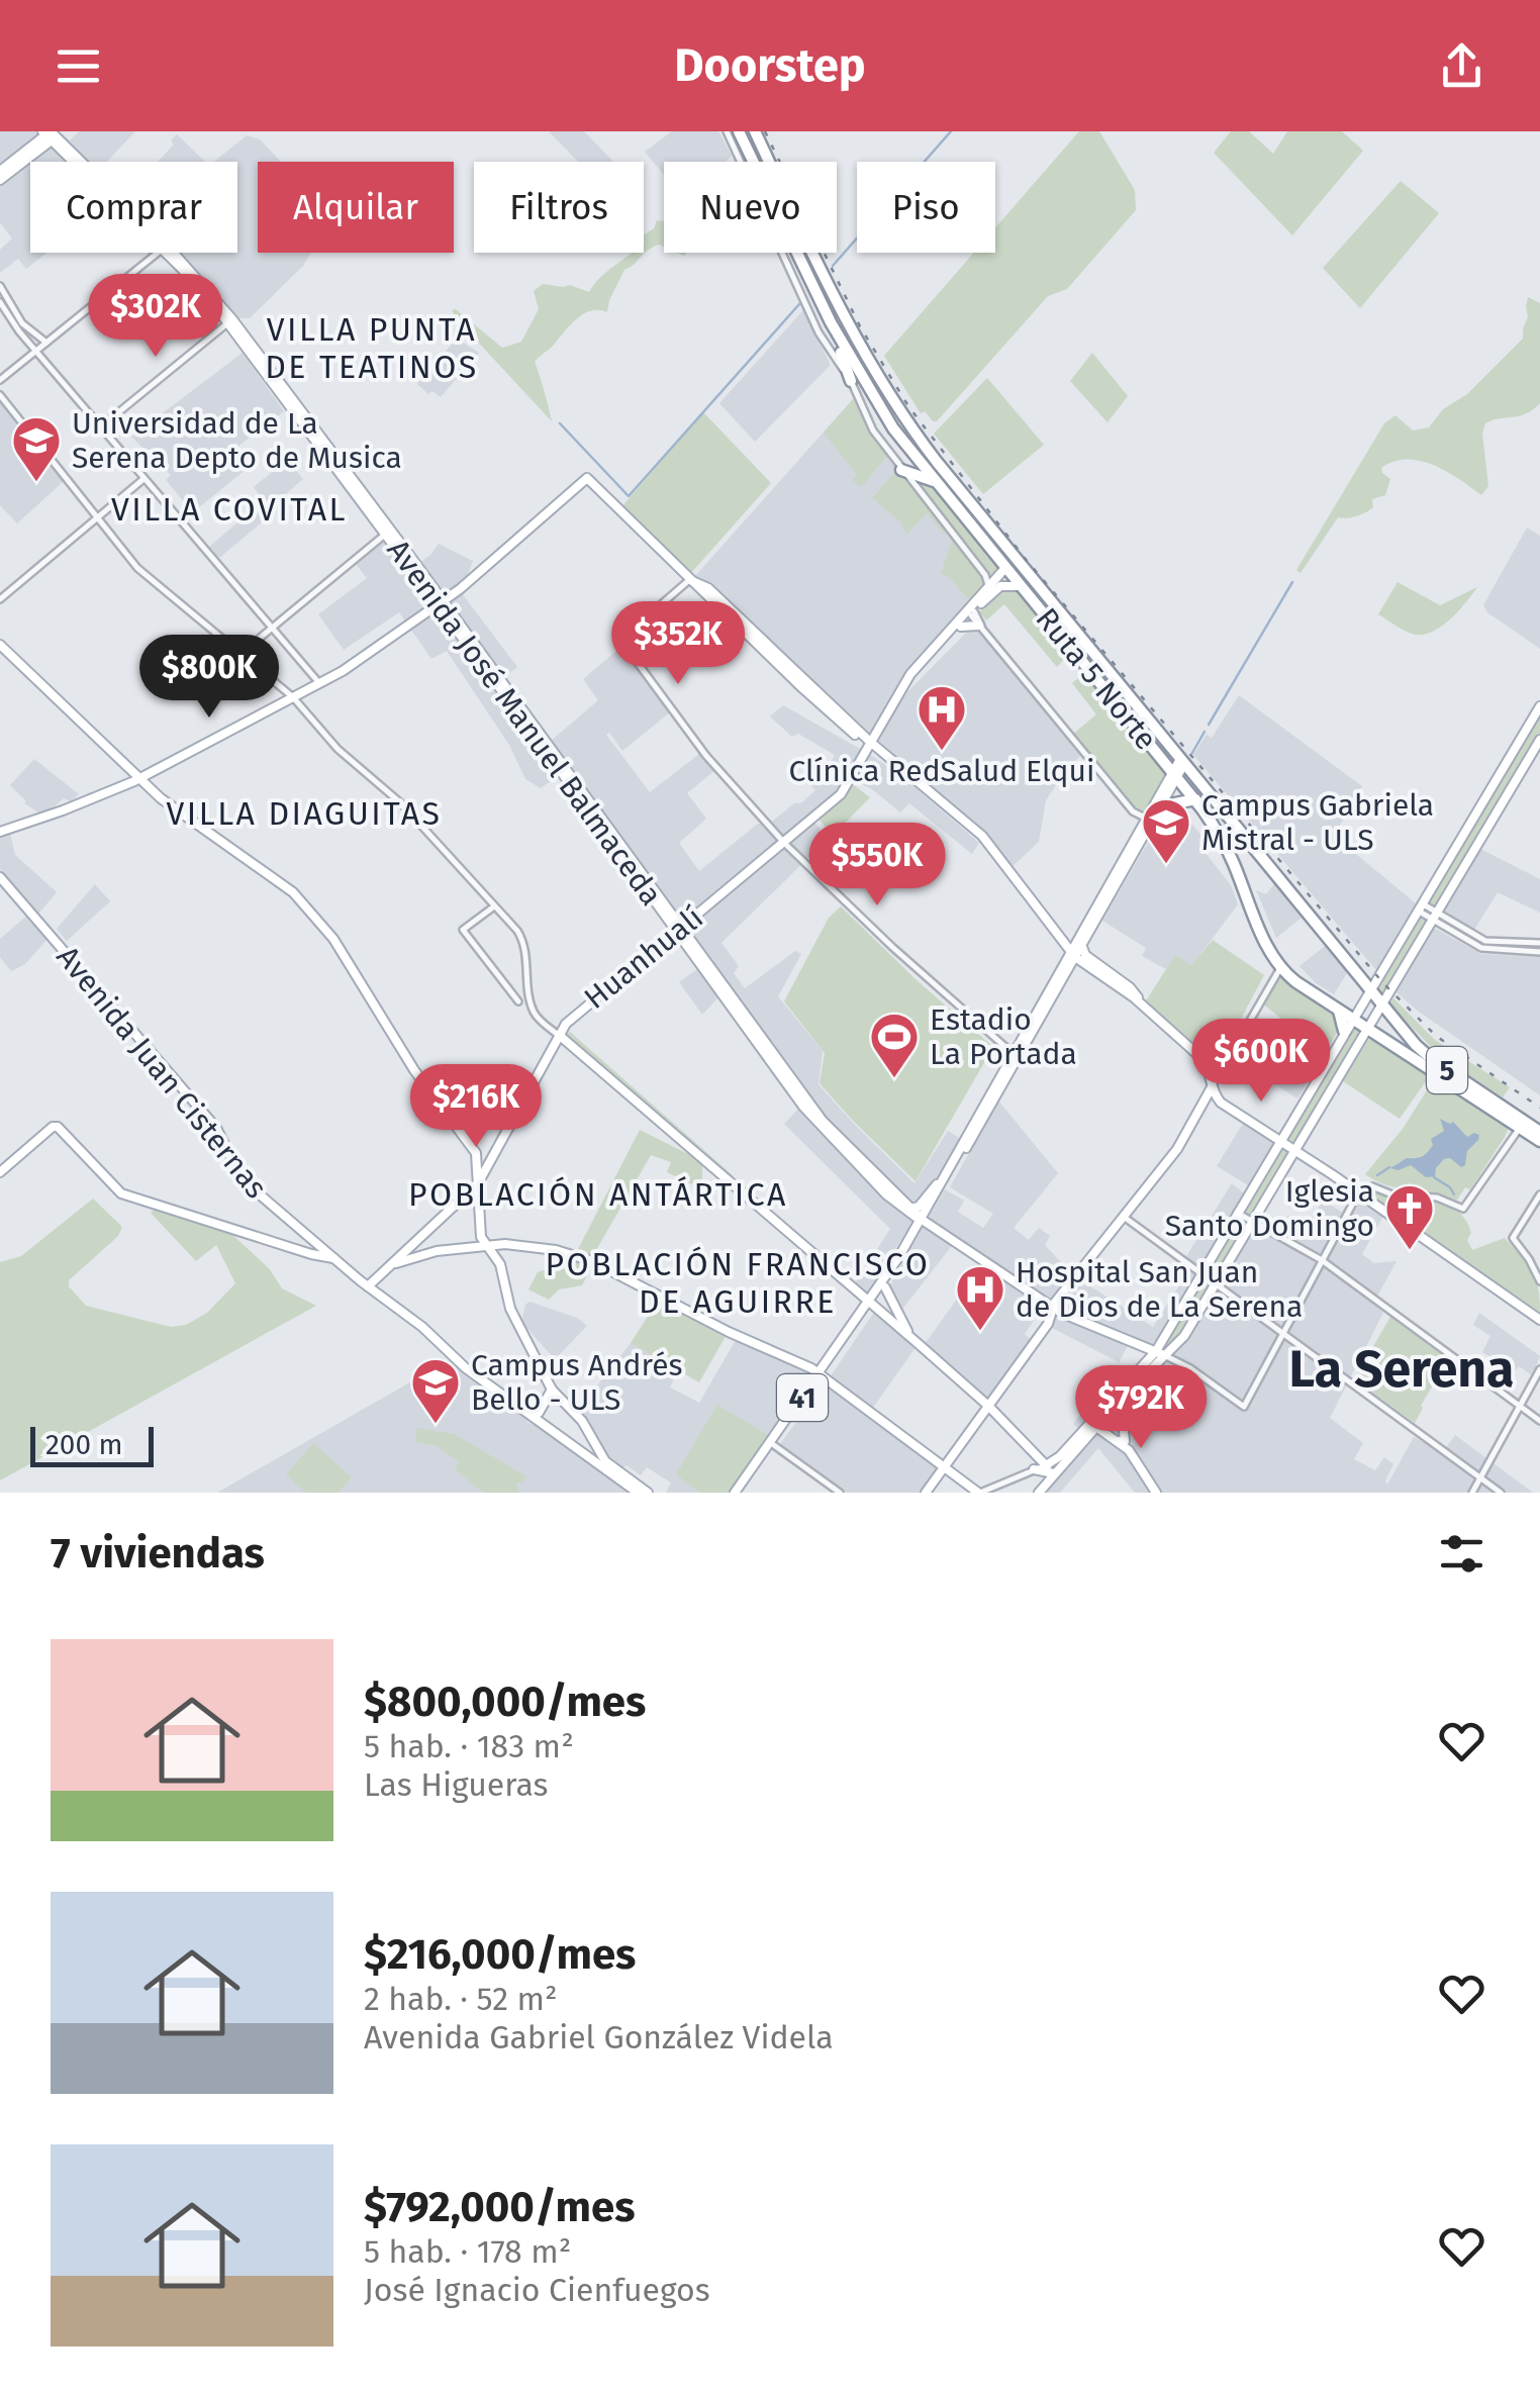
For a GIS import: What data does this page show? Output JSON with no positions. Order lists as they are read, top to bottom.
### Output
{
  "streets": {
    "highway": ["Ruta 5 Norte", "5"],
    "main road": [
      "Avenida José Manuel Balmaceda",
      "Huanhualí",
      "Avenida Juan Cisternas",
      "41"
    ]
  },
  "crossings": [
    ["Ruta 5 Norte", "Huanhualí"],
    ["Ruta 5 Norte", "41"],
    ["Avenida José Manuel Balmaceda", "Huanhualí"],
    ["Avenida José Manuel Balmaceda", "41"],
    ["Huanhualí", "Avenida Juan Cisternas"]
  ],
  "districts": [
    "VILLA PUNTA DE TEATINOS",
    "VILLA COVITAL",
    "VILLA DIAGUITAS",
    "POBLACIÓN ANTÁRTICA",
    "POBLACIÓN FRANCISCO DE AGUIRRE",
    "La Serena"
  ],
  "places": {
    "school or university": ["Universidad de La Serena Depto de Musica", "Campus Gabriela Mistral - ULS", "Campus Andrés Bello - ULS"],
    "hospital": ["Clínica RedSalud Elqui", "Hospital San Juan de Dios de La Serena"],
    "sports": ["Estadio La Portada"],
    "church": ["Iglesia Santo Domingo"]
  },
  "scale_bar": "200 m",
  "page": {
    "header": "Doorstep",
    "chip": [
      "Comprar",
      "Alquilar",
      "Filtros",
      "Nuevo",
      "Piso"
    ],
    "price": [
      "$302K",
      "$352K",
      "$800K",
      "$550K",
      "$600K",
      "$216K",
      "$792K"
    ],
    "scale": "200 m",
    "heading": "7 viviendas",
    "list": [
      {
        "name": "$800,000/mes",
        "note": "5 hab. · 183 m² · Las Higueras"
      },
      {
        "name": "$216,000/mes",
        "note": "2 hab. · 52 m² · Avenida Gabriel González Videla"
      },
      {
        "name": "$792,000/mes",
        "note": "5 hab. · 178 m² · José Ignacio Cienfuegos"
      }
    ]
  }
}
